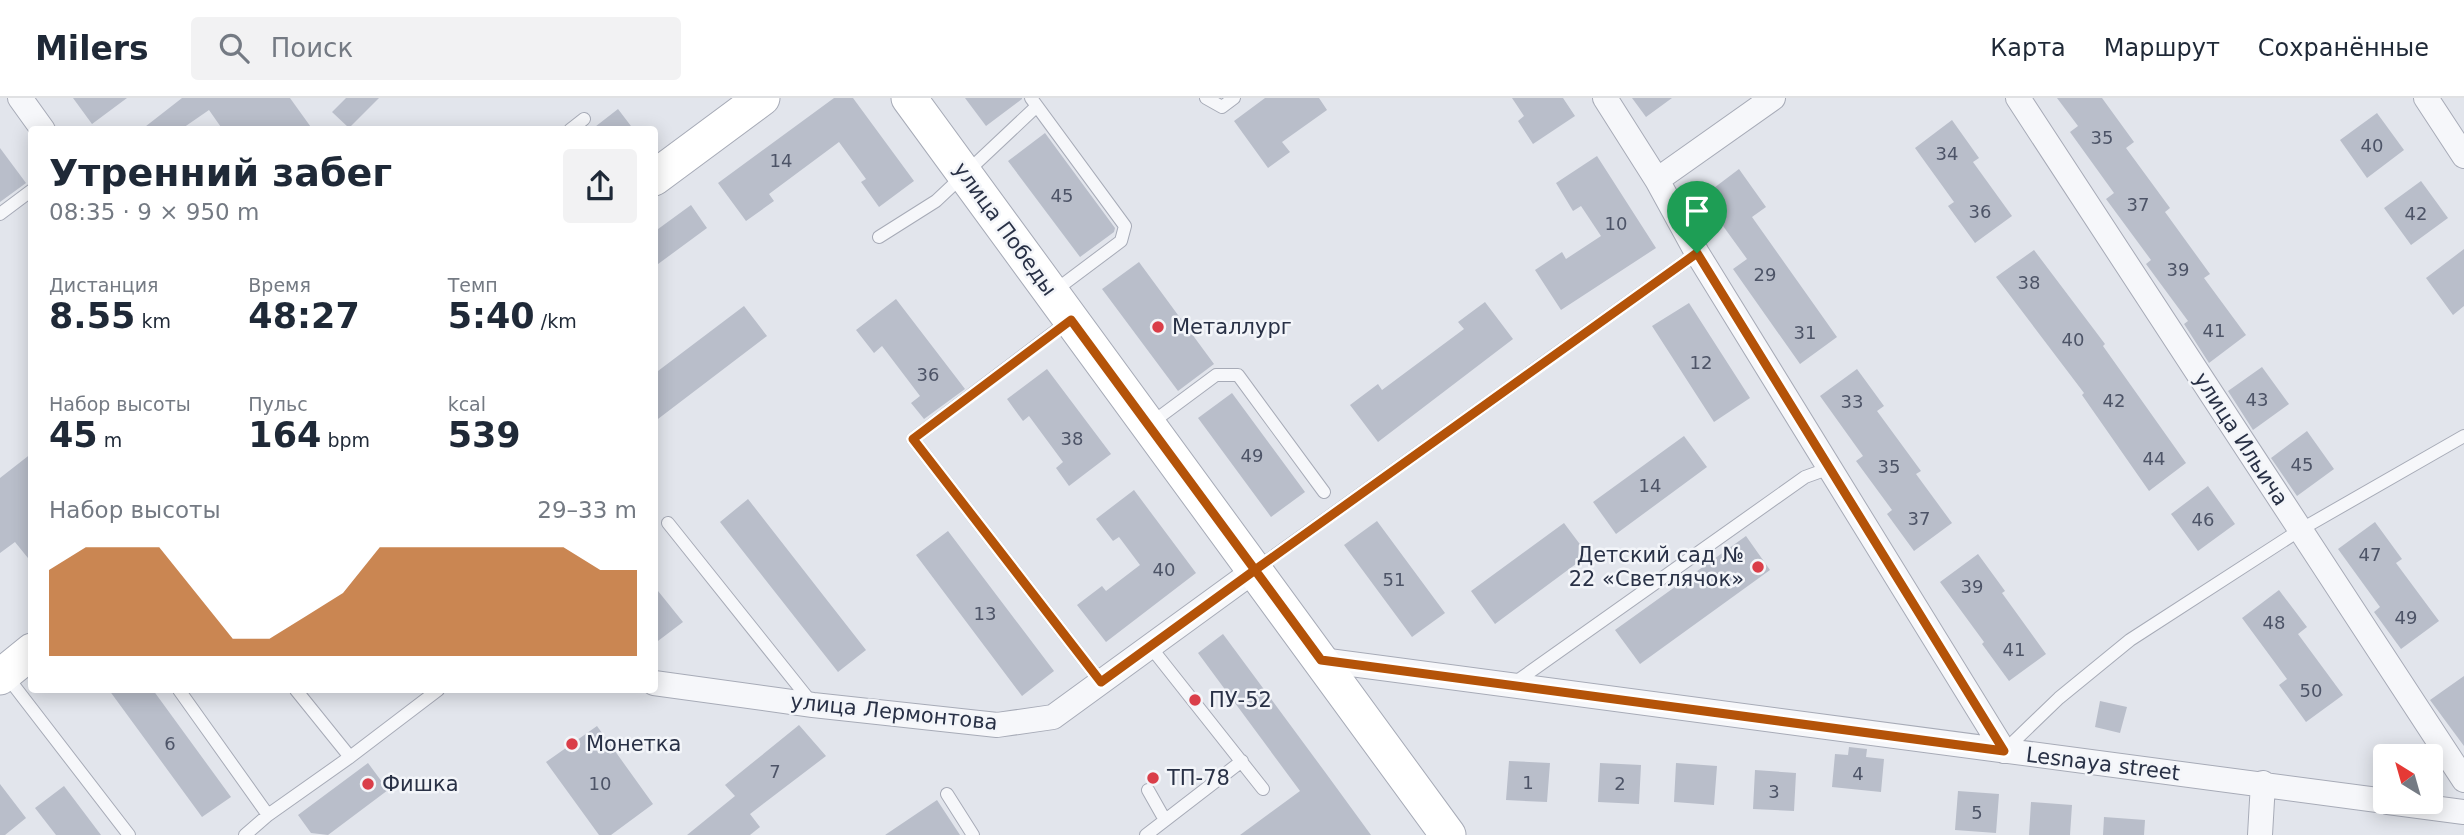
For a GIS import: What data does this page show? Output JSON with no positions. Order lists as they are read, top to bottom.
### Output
{
  "streets": {
    "street": [
      "улица Победы",
      "улица Ильича",
      "улица Лермонтова",
      "Lesnaya street"
    ]
  },
  "crossings": [
    ["улица Победы", "улица Лермонтова"],
    ["улица Победы", "Lesnaya street"]
  ],
  "places": [
    "Металлург",
    "Детский сад № 22 «Светлячок»",
    "ПУ-52",
    "Монетка",
    "ТП-78",
    "Фишка"
  ],
  "house_numbers": [
    "35",
    "40",
    "34",
    "14",
    "45",
    "37",
    "36",
    "42",
    "10",
    "39",
    "29",
    "38",
    "41",
    "31",
    "40",
    "12",
    "36",
    "43",
    "42",
    "33",
    "38",
    "49",
    "44",
    "45",
    "35",
    "14",
    "37",
    "46",
    "47",
    "40",
    "51",
    "39",
    "13",
    "49",
    "48",
    "41",
    "50",
    "6",
    "7",
    "4",
    "1",
    "10",
    "2",
    "3",
    "5"
  ],
  "north": "top left",
  "page": {
    "header": "Milers",
    "search": "Поиск",
    "nav": ["Карта", "Маршрут", "Сохранённые"],
    "heading": ["Утренний забег", "08:35 · 9 × 950 m"],
    "stats": [
      ["Дистанция", "8.55 km"],
      ["Время", "48:27"],
      ["Темп", "5:40 /km"],
      ["Набор высоты", "45 m"],
      ["Пульс", "164 bpm"],
      ["kcal", "539"]
    ],
    "chart": ["Набор высоты", "29–33 m"]
  }
}
